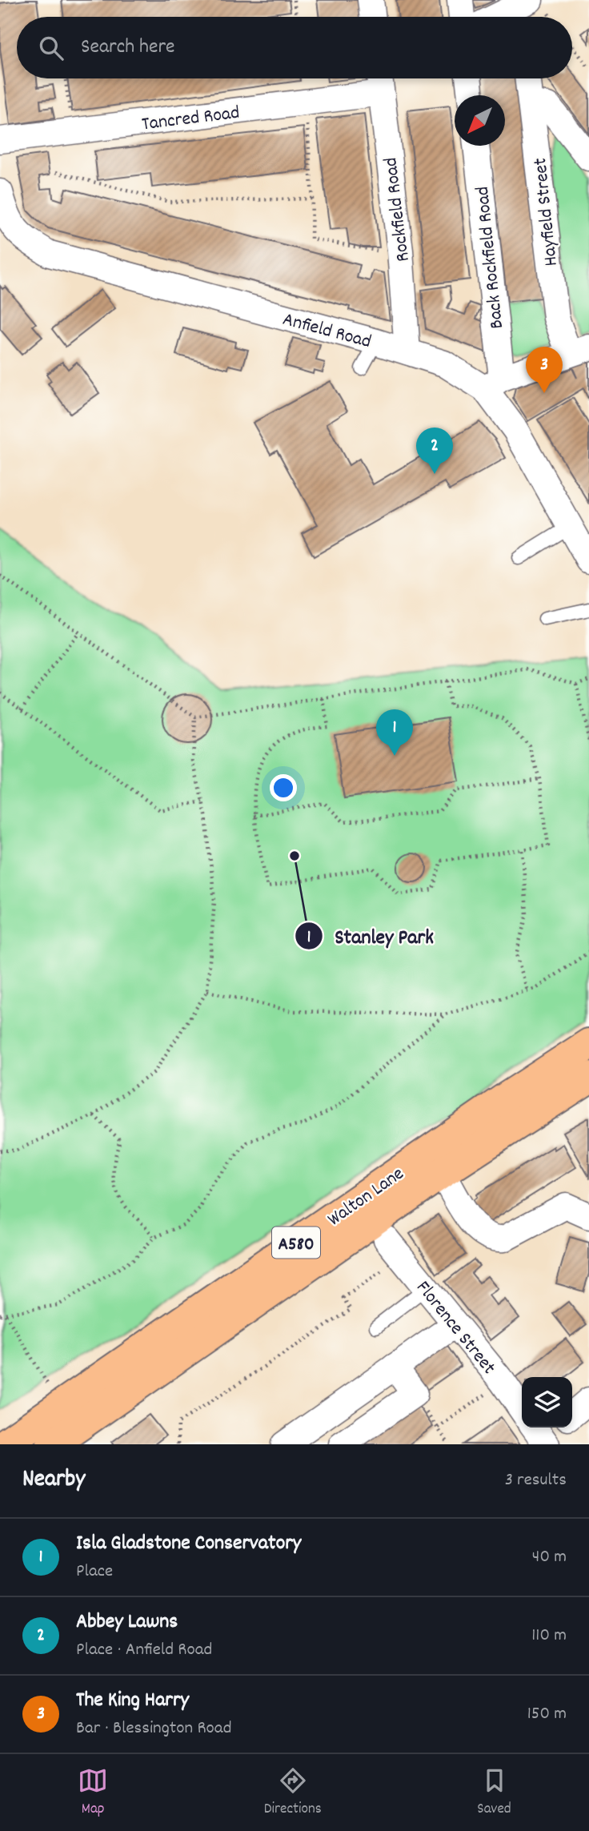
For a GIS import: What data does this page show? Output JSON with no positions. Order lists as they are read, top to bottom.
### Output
{
  "streets": {
    "highway": ["Walton Lane", "A580"],
    "street": [
      "Tancred Road",
      "Rockfield Road",
      "Hayfield Street",
      "Back Rockfield Road",
      "Anfield Road",
      "Florence Street"
    ]
  },
  "crossings": [
    ["Tancred Road", "Rockfield Road"],
    ["Rockfield Road", "Anfield Road"],
    ["Back Rockfield Road", "Anfield Road"]
  ],
  "places": ["Stanley Park"],
  "north": "bottom left",
  "page": {
    "search": "Search here",
    "pins": ["3", "2", "1"],
    "heading": ["Nearby", "3 results"],
    "list": [
      {
        "mark": "1",
        "name": "Isla Gladstone Conservatory",
        "note": "Place",
        "value": "40 m"
      },
      {
        "mark": "2",
        "name": "Abbey Lawns",
        "note": "Place · Anfield Road",
        "value": "110 m"
      },
      {
        "mark": "3",
        "name": "The King Harry",
        "note": "Bar · Blessington Road",
        "value": "150 m"
      }
    ],
    "nav": ["Map", "Directions", "Saved"]
  }
}
